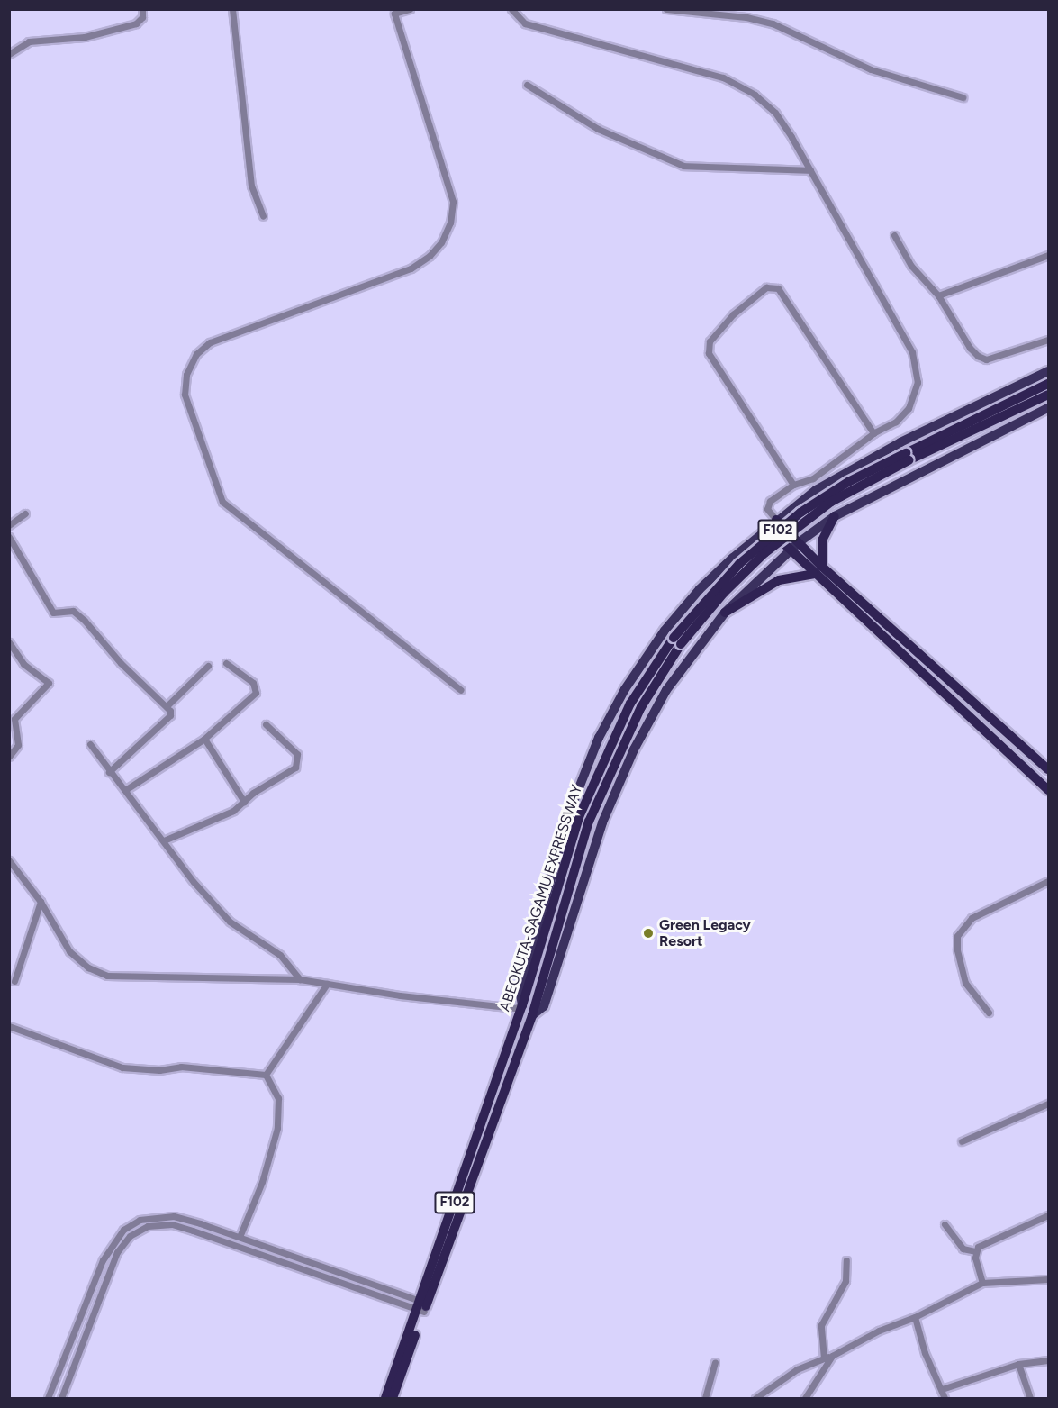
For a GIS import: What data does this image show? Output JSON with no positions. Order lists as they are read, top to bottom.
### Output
{
  "streets": {
    "highway": ["F102", "ABEOKUTA-SAGAMU EXPRESSWAY"]
  },
  "places": ["Green Legacy Resort"]
}
